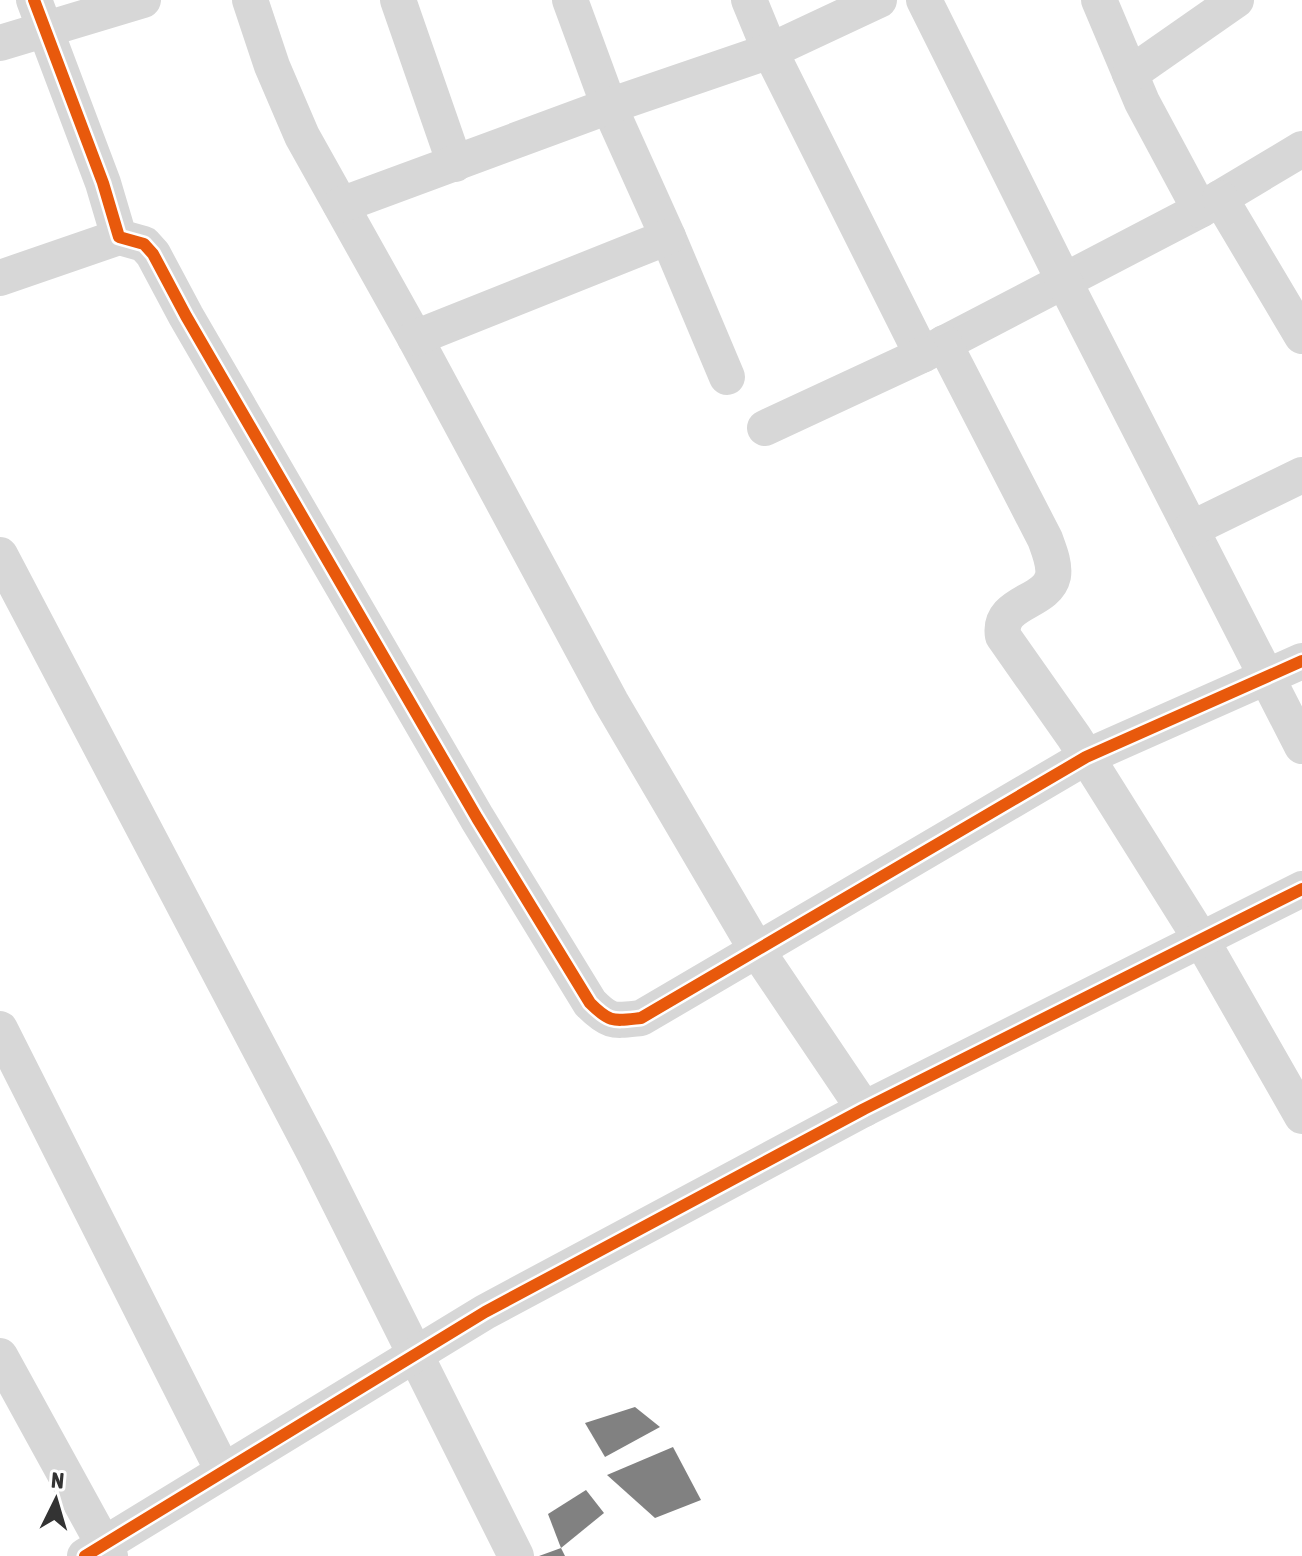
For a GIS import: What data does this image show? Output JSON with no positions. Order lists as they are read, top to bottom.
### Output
{
  "north": "top"
}
